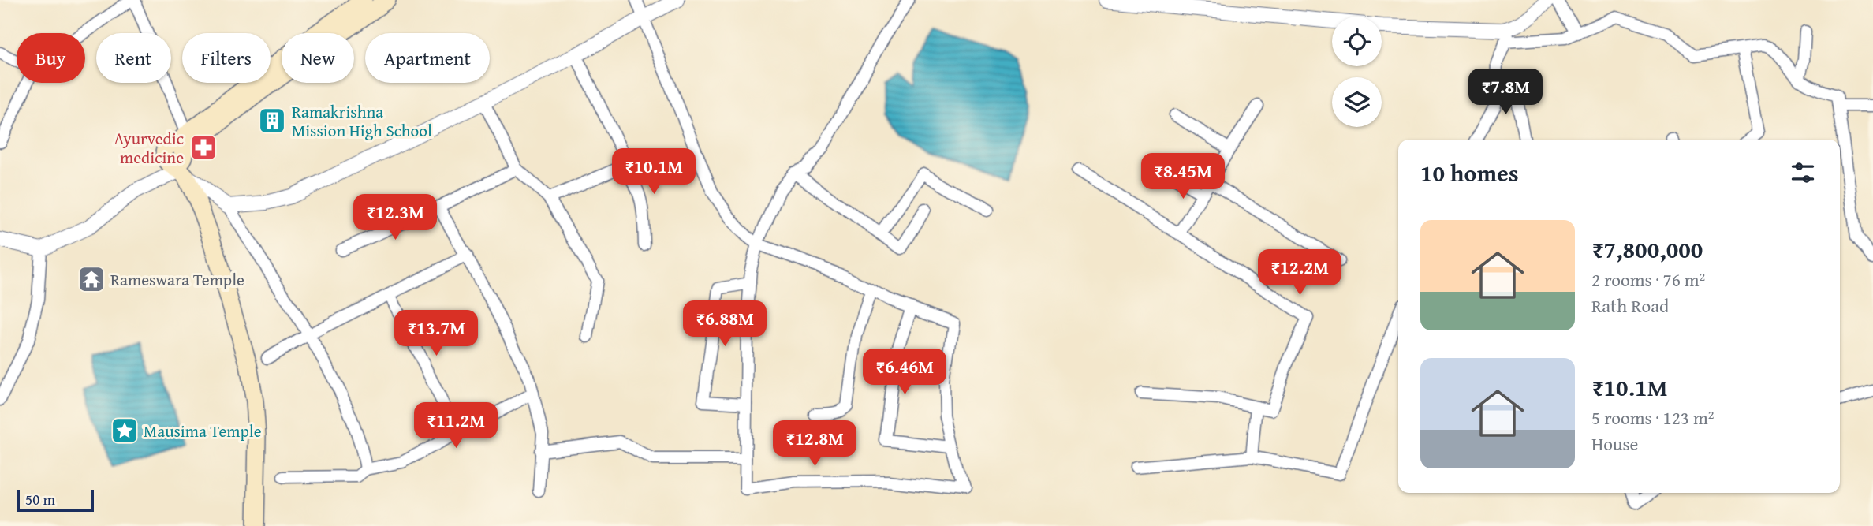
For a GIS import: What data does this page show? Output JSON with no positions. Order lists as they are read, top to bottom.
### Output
{
  "places": {
    "building": ["Ramakrishna Mission High School"],
    "pharmacy": ["Ayurvedic medicine"],
    "temple": ["Rameswara Temple"],
    "place": ["Mausima Temple"]
  },
  "scale_bar": "50 m",
  "page": {
    "chip": [
      "Buy",
      "Rent",
      "Filters",
      "New",
      "Apartment"
    ],
    "price": [
      "₹7.8M",
      "₹10.1M",
      "₹8.45M",
      "₹12.3M",
      "₹12.2M",
      "₹6.88M",
      "₹13.7M",
      "₹6.46M",
      "₹11.2M",
      "₹12.8M"
    ],
    "heading": "10 homes",
    "list": [
      {
        "name": "₹7,800,000",
        "note": "2 rooms · 76 m² · Rath Road"
      },
      {
        "name": "₹10.1M",
        "note": "5 rooms · 123 m² · House"
      }
    ],
    "scale": "50 m"
  }
}
